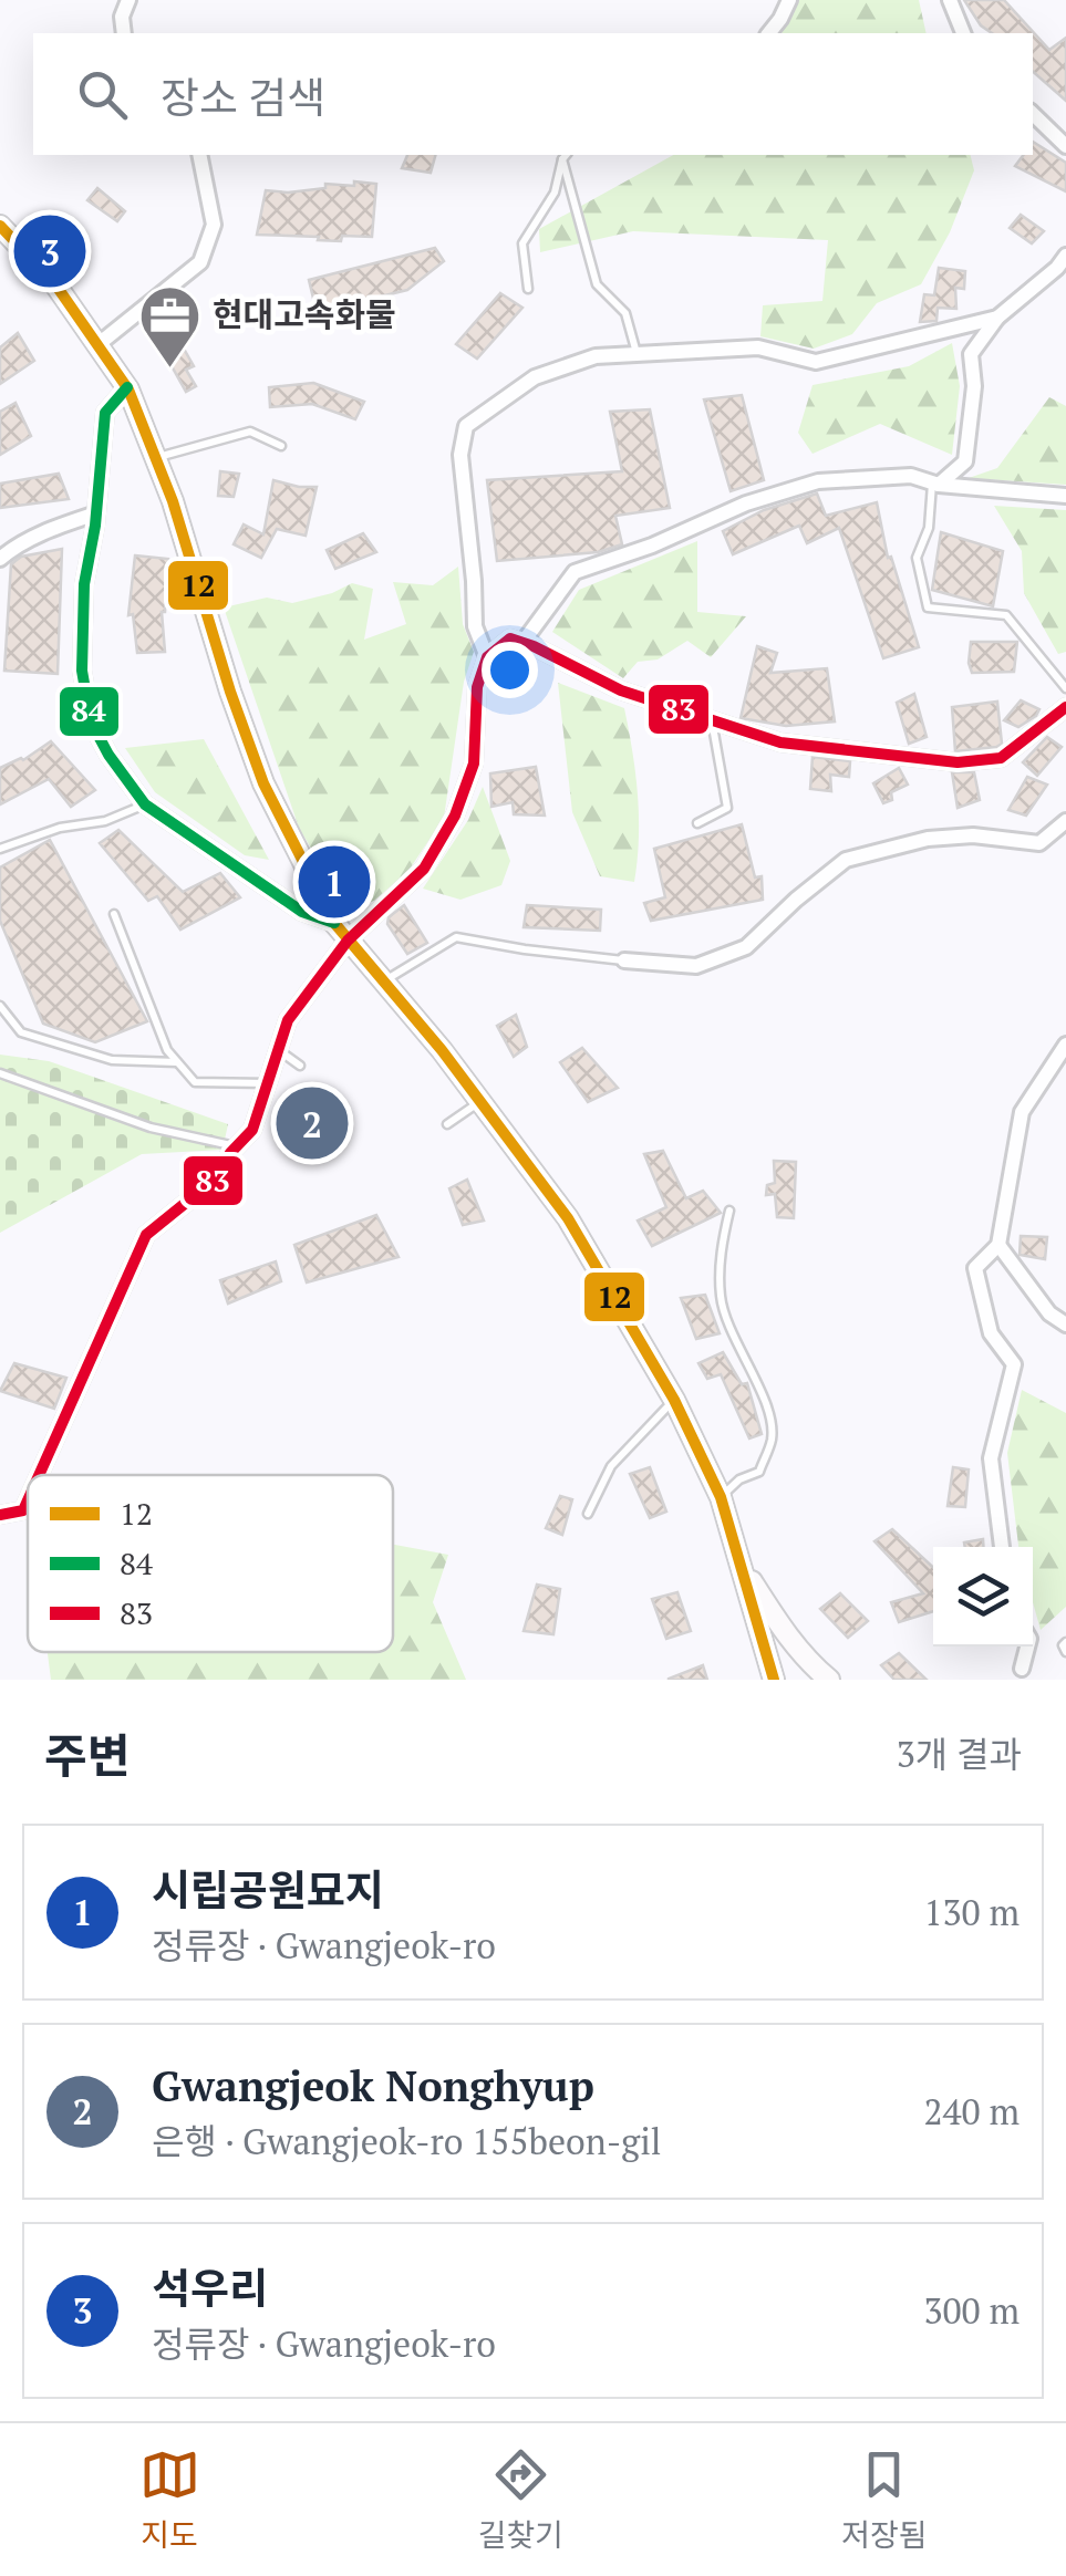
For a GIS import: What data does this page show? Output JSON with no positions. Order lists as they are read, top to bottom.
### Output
{
  "places": {
    "office": ["현대고속화물"]
  },
  "lines": ["transit line 12", "transit line 84", "transit line 83"],
  "legend": ["12", "84", "83"],
  "page": {
    "search": "장소 검색",
    "pins": ["3", "1", "2"],
    "heading": ["주변", "3개 결과"],
    "list": [
      {
        "mark": "1",
        "name": "시립공원묘지",
        "note": "정류장 · Gwangjeok-ro",
        "value": "130 m"
      },
      {
        "mark": "2",
        "name": "Gwangjeok Nonghyup",
        "note": "은행 · Gwangjeok-ro 155beon-gil",
        "value": "240 m"
      },
      {
        "mark": "3",
        "name": "석우리",
        "note": "정류장 · Gwangjeok-ro",
        "value": "300 m"
      }
    ],
    "nav": ["지도", "길찾기", "저장됨"]
  }
}
